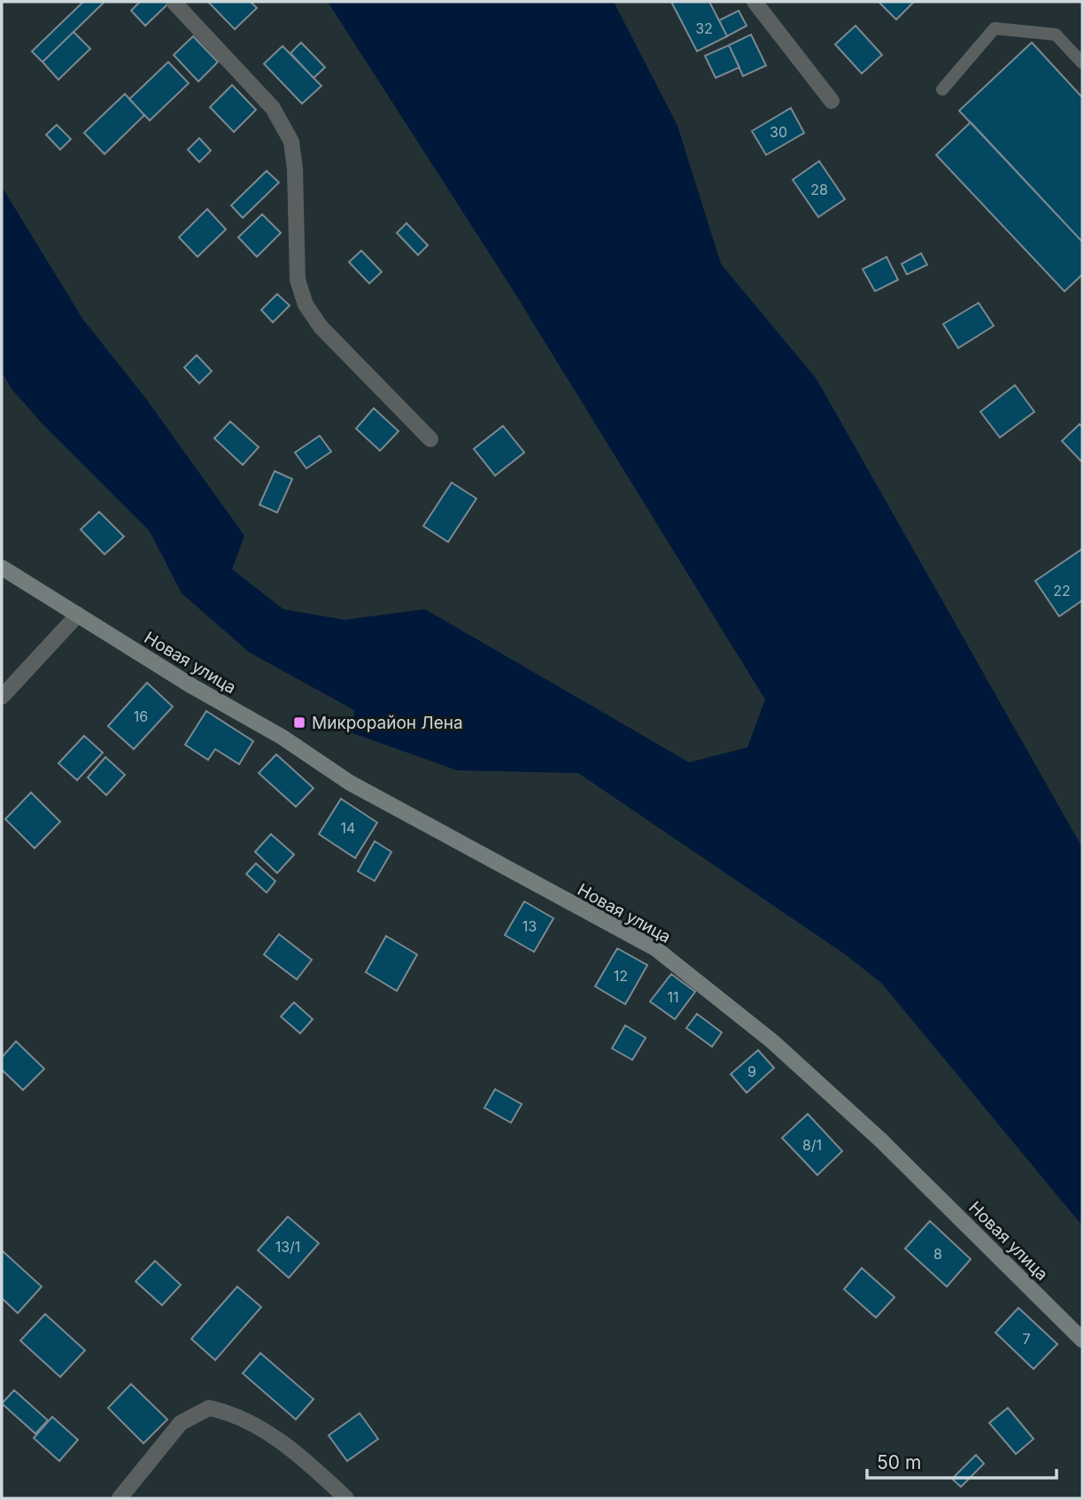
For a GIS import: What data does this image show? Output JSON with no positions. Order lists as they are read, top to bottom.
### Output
{
  "streets": {
    "street": ["Новая улица"]
  },
  "places": {
    "transit": ["Микрорайон Лена"]
  },
  "house_numbers": [
    "32",
    "30",
    "28",
    "22",
    "16",
    "14",
    "13",
    "12",
    "11",
    "9",
    "8/1",
    "13/1",
    "8",
    "7"
  ],
  "scale_bar": "50 m"
}
